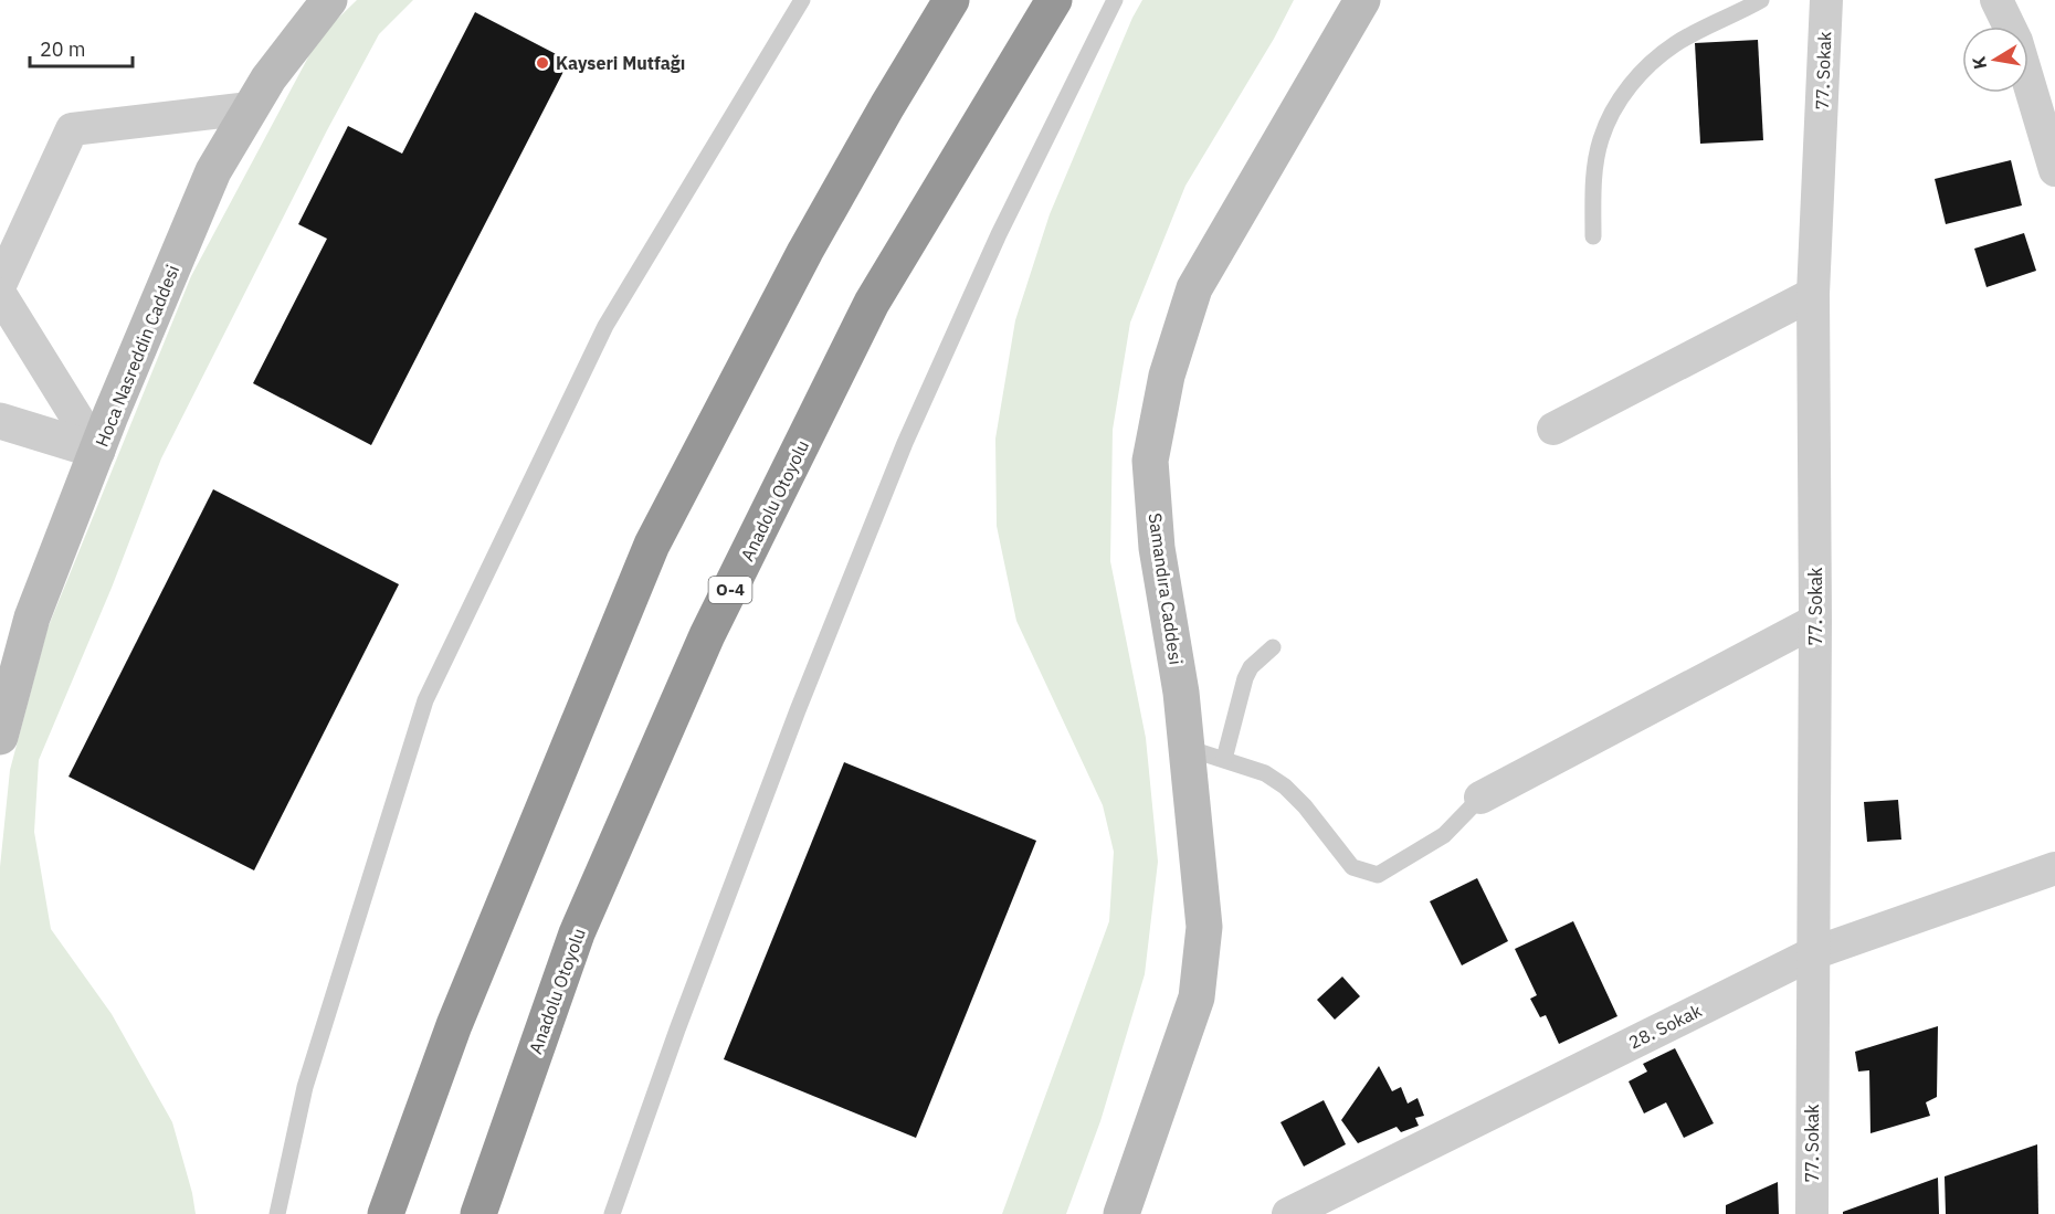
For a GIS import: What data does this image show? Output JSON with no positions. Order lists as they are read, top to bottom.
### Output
{
  "streets": {
    "highway": ["Anadolu Otoyolu", "O-4"],
    "main road": ["Hoca Nasreddin Caddesi", "Samandıra Caddesi"],
    "street": ["77. Sokak", "28. Sokak"]
  },
  "crossings": [
    ["77. Sokak", "28. Sokak"]
  ],
  "places": ["Kayseri Mutfağı"],
  "scale_bar": "20 m",
  "north": "left"
}
